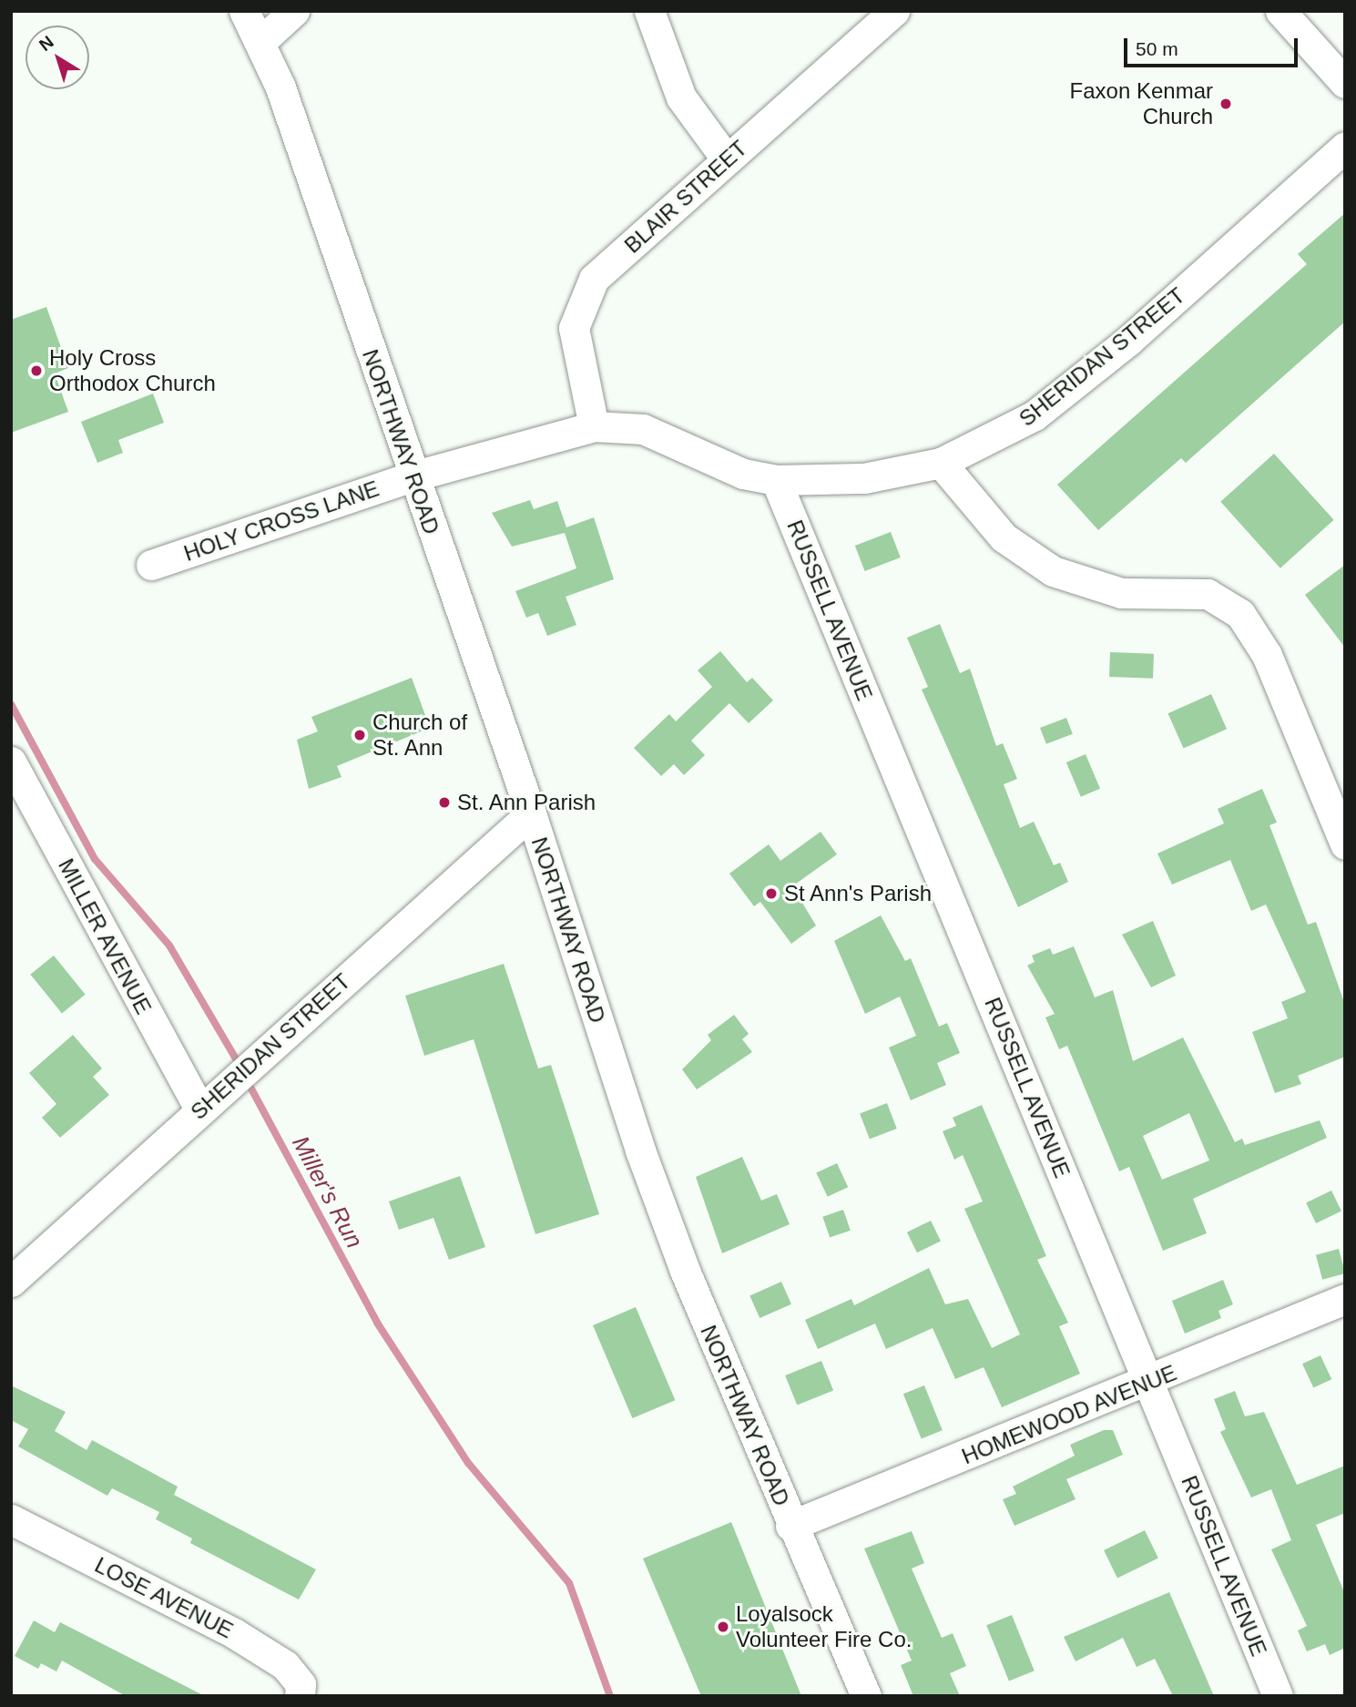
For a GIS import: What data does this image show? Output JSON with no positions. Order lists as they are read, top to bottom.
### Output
{
  "streets": {
    "street": [
      "BLAIR STREET",
      "SHERIDAN STREET",
      "NORTHWAY ROAD",
      "HOLY CROSS LANE",
      "RUSSELL AVENUE",
      "MILLER AVENUE",
      "HOMEWOOD AVENUE",
      "LOSE AVENUE"
    ]
  },
  "crossings": [
    ["BLAIR STREET", "SHERIDAN STREET"],
    ["SHERIDAN STREET", "NORTHWAY ROAD"],
    ["SHERIDAN STREET", "HOLY CROSS LANE"],
    ["SHERIDAN STREET", "RUSSELL AVENUE"],
    ["SHERIDAN STREET", "MILLER AVENUE"],
    ["NORTHWAY ROAD", "HOLY CROSS LANE"],
    ["NORTHWAY ROAD", "HOMEWOOD AVENUE"],
    ["RUSSELL AVENUE", "HOMEWOOD AVENUE"]
  ],
  "water": ["Miller's Run"],
  "places": [
    "Faxon Kenmar Church",
    "Holy Cross Orthodox Church",
    "Church of St. Ann",
    "St. Ann Parish",
    "St Ann's Parish",
    "Loyalsock Volunteer Fire Co."
  ],
  "scale_bar": "50 m",
  "north": "top left"
}
